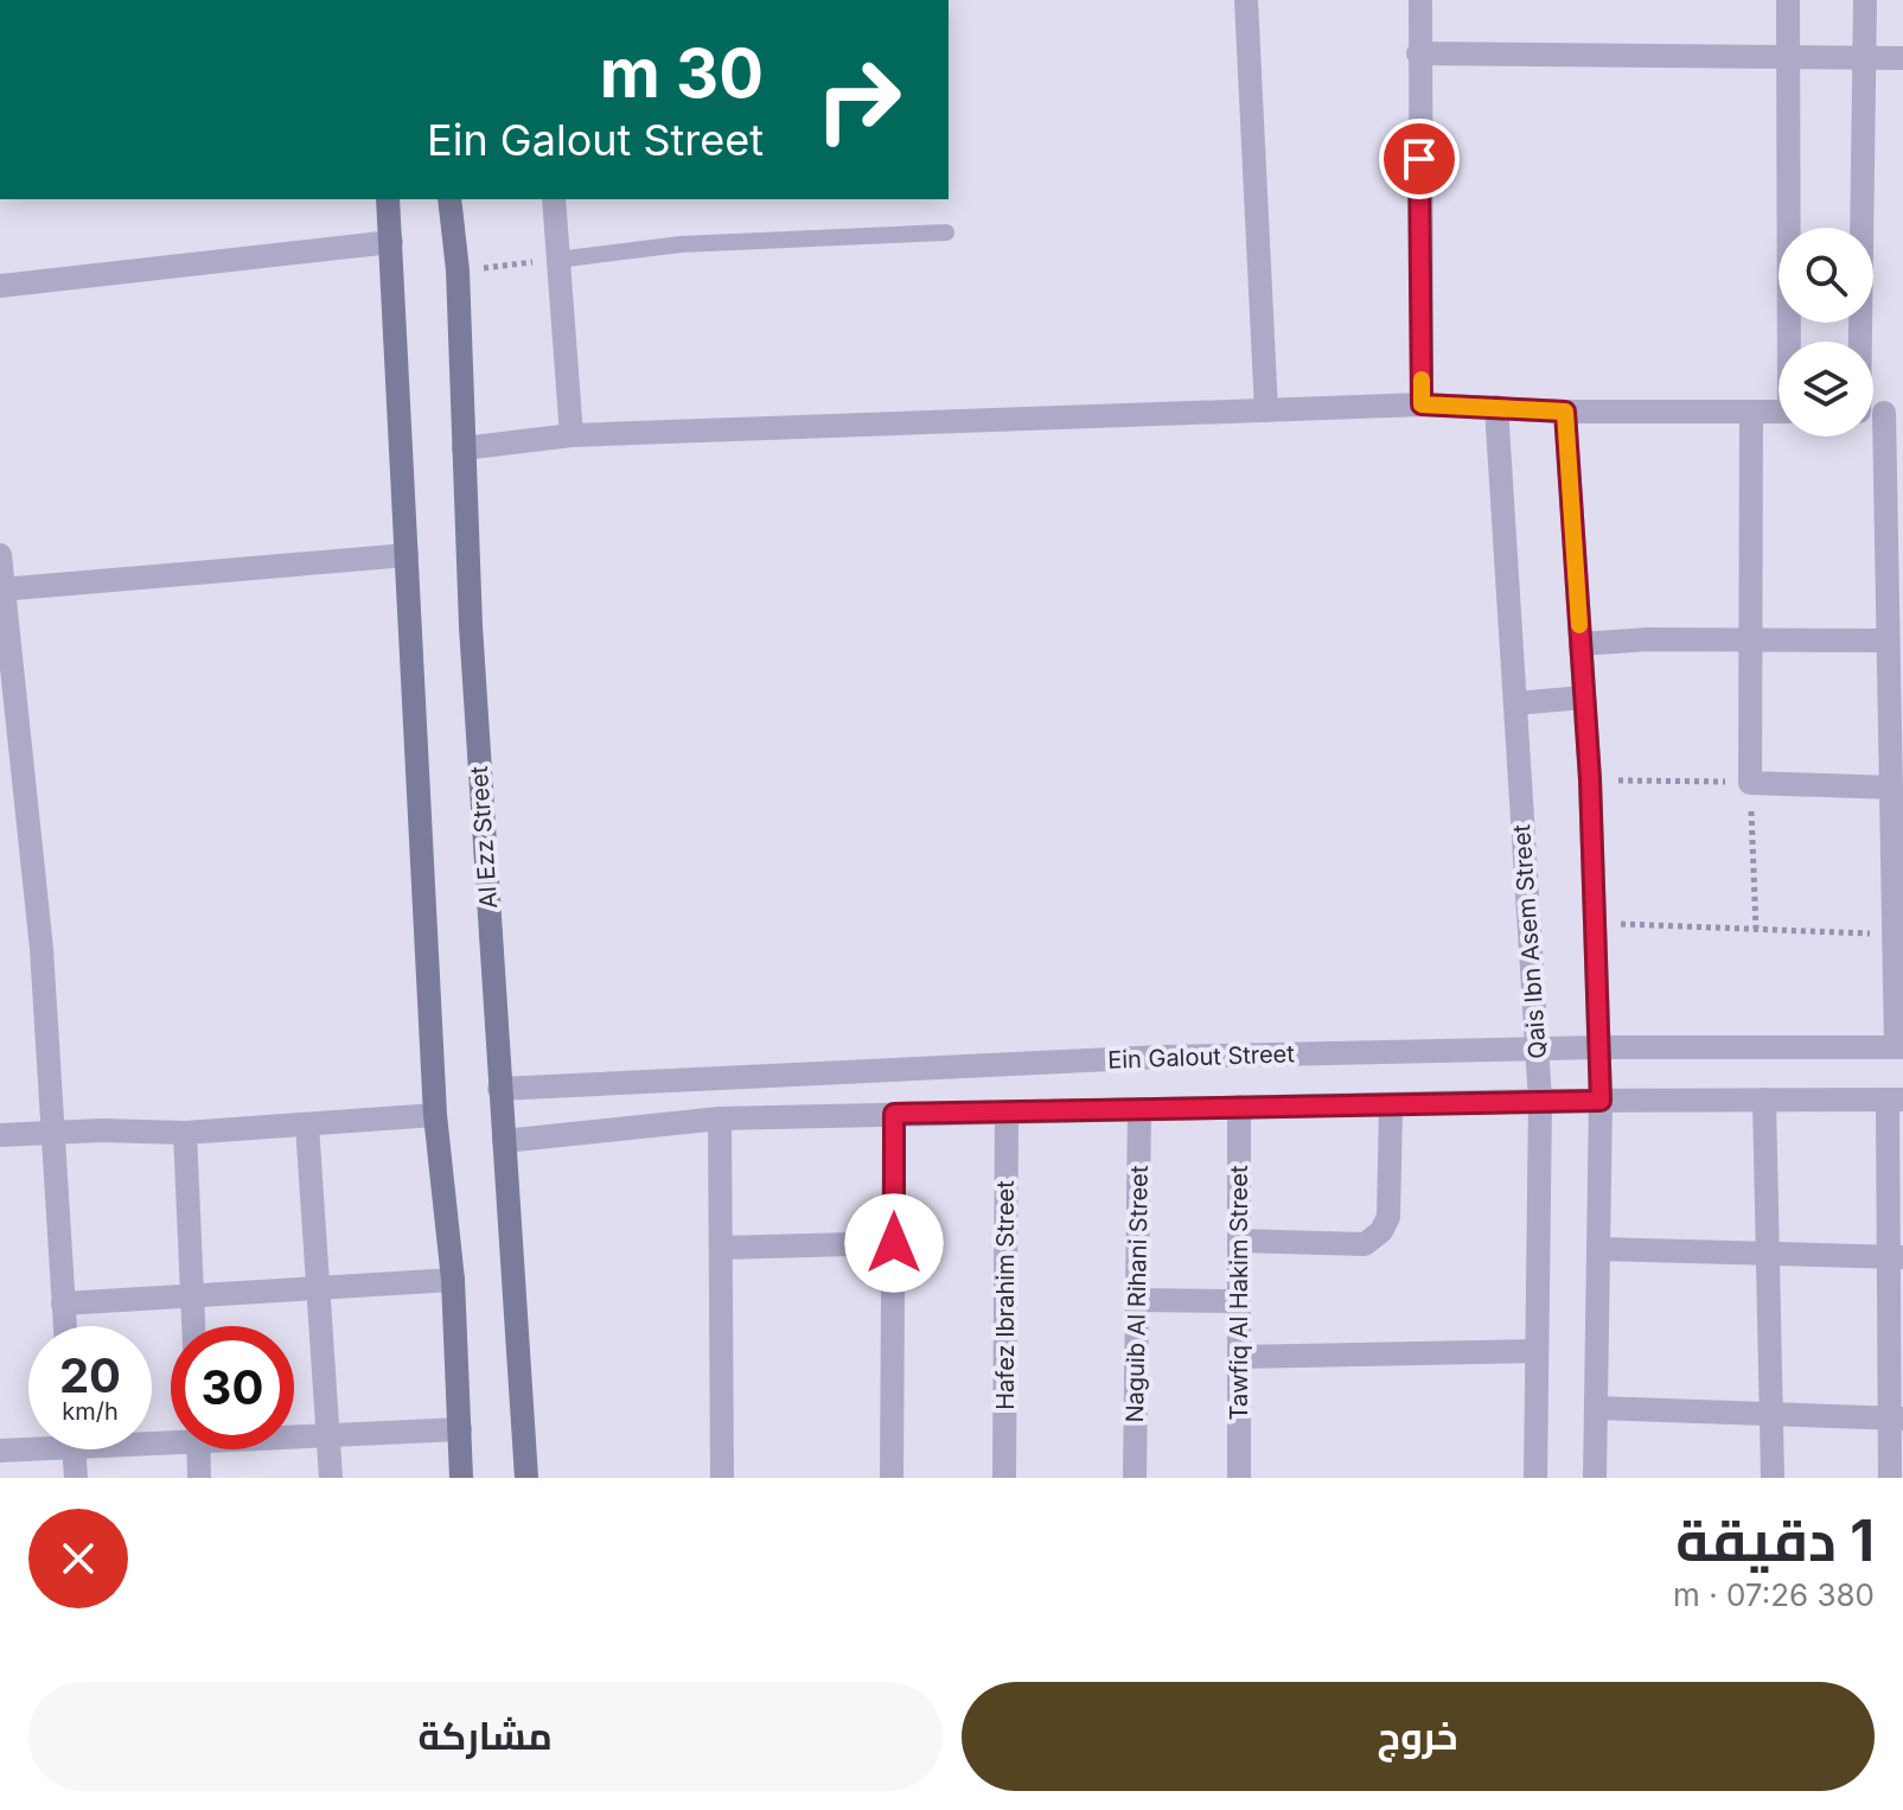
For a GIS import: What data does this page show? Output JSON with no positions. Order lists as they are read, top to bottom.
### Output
{
  "streets": {
    "main road": ["Al Ezz Street"],
    "street": [
      "Qais Ibn Asem Street",
      "Ein Galout Street",
      "Tawfiq Al Hakim Street",
      "Naguib Al Rihani Street",
      "Hafez Ibrahim Street"
    ]
  },
  "crossings": [
    ["Al Ezz Street", "Ein Galout Street"],
    ["Qais Ibn Asem Street", "Ein Galout Street"],
    ["Ein Galout Street", "Tawfiq Al Hakim Street"],
    ["Ein Galout Street", "Naguib Al Rihani Street"],
    ["Ein Galout Street", "Hafez Ibrahim Street"]
  ],
  "page": {
    "turn": ["30 m", "Ein Galout Street"],
    "speed": "20 km/h",
    "limit": "30",
    "heading": ["1 دقيقة", "380 m · 07:26"],
    "buttons": ["خروج", "مشاركة"]
  }
}
